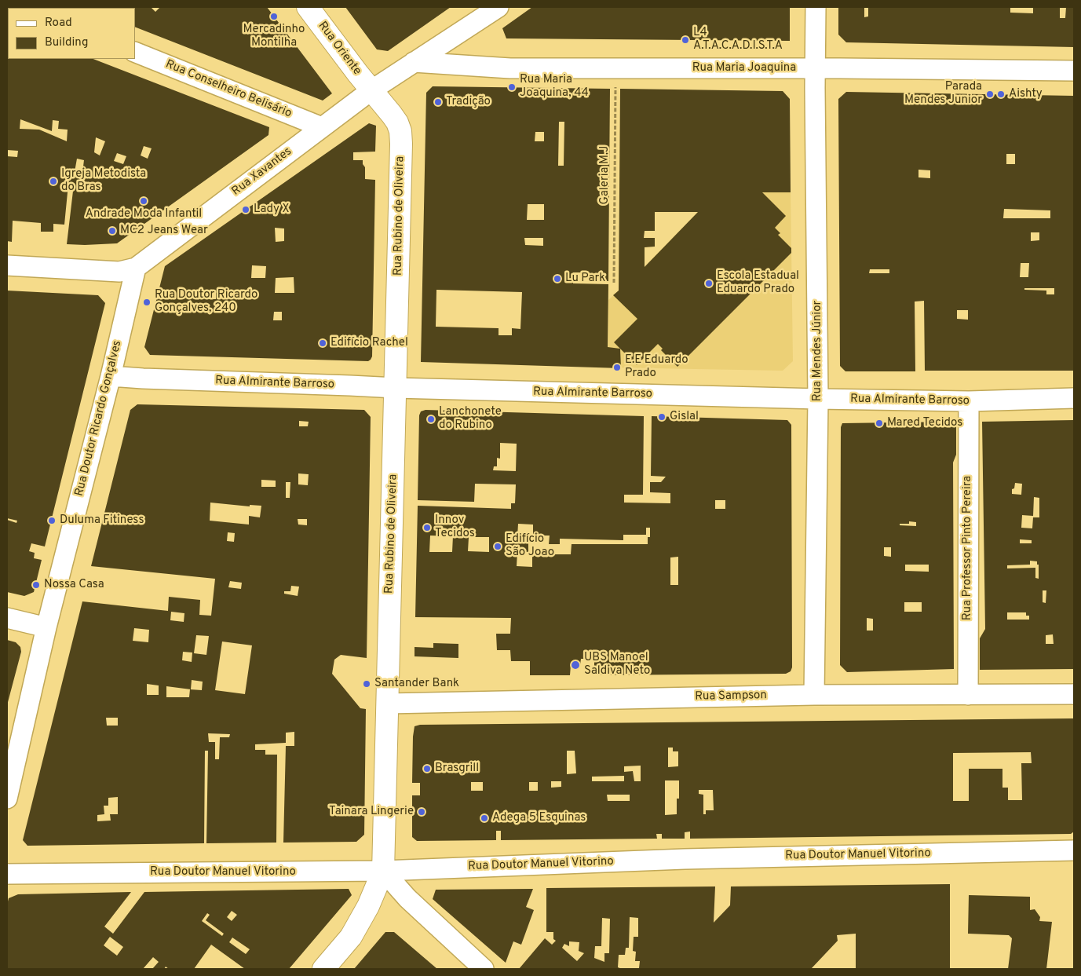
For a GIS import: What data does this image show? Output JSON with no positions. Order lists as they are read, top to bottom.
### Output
{
  "streets": {
    "main road": ["Rua Oriente", "Rua Rubino de Oliveira"],
    "street": [
      "Rua Maria Joaquina",
      "Rua Conselheiro Belisário",
      "Rua Xavantes",
      "Rua Mendes Júnior",
      "Rua Almirante Barroso",
      "Rua Doutor Ricardo Gonçalves",
      "Rua Professor Pinto Pereira",
      "Rua Sampson",
      "Rua Doutor Manuel Vitorino"
    ],
    "path": ["Galeria M.J"]
  },
  "crossings": [
    ["Rua Oriente", "Rua Xavantes"],
    ["Rua Oriente", "Rua Rubino de Oliveira"],
    ["Rua Maria Joaquina", "Rua Xavantes"],
    ["Rua Maria Joaquina", "Galeria M.J"],
    ["Rua Maria Joaquina", "Rua Mendes Júnior"],
    ["Rua Conselheiro Belisário", "Rua Xavantes"],
    ["Rua Xavantes", "Rua Rubino de Oliveira"],
    ["Rua Xavantes", "Rua Doutor Ricardo Gonçalves"],
    ["Rua Rubino de Oliveira", "Rua Almirante Barroso"],
    ["Rua Rubino de Oliveira", "Rua Sampson"],
    ["Rua Rubino de Oliveira", "Rua Doutor Manuel Vitorino"],
    ["Rua Mendes Júnior", "Rua Almirante Barroso"],
    ["Rua Mendes Júnior", "Rua Sampson"],
    ["Rua Almirante Barroso", "Rua Doutor Ricardo Gonçalves"],
    ["Rua Almirante Barroso", "Rua Professor Pinto Pereira"],
    ["Rua Professor Pinto Pereira", "Rua Sampson"]
  ],
  "places": [
    "Mercadinho Montilha",
    "L4 A.T.A.C.A.D.I.S.T.A",
    "Rua Maria Joaquina, 44",
    "Parada Mendes Junior",
    "Aishty",
    "Tradição",
    "Igreja Metodista do Bras",
    "Andrade Moda Infantil",
    "Lady X",
    "MC2 Jeans Wear",
    "Lu Park",
    "Escola Estadual Eduardo Prado",
    "Rua Doutor Ricardo Gonçalves, 240",
    "Edifício Rachel",
    "E.E Eduardo Prado",
    "Gislal",
    "Lanchonete do Rubino",
    "Mared Tecidos",
    "Duluma Fitiness",
    "Innov Tecidos",
    "Edifício São Joao",
    "Nossa Casa",
    "UBS Manoel Saldiva Neto",
    "Santander Bank",
    "Brasgrill",
    "Tainara Lingerie",
    "Adega 5 Esquinas"
  ],
  "legend": ["Road", "Building"]
}
